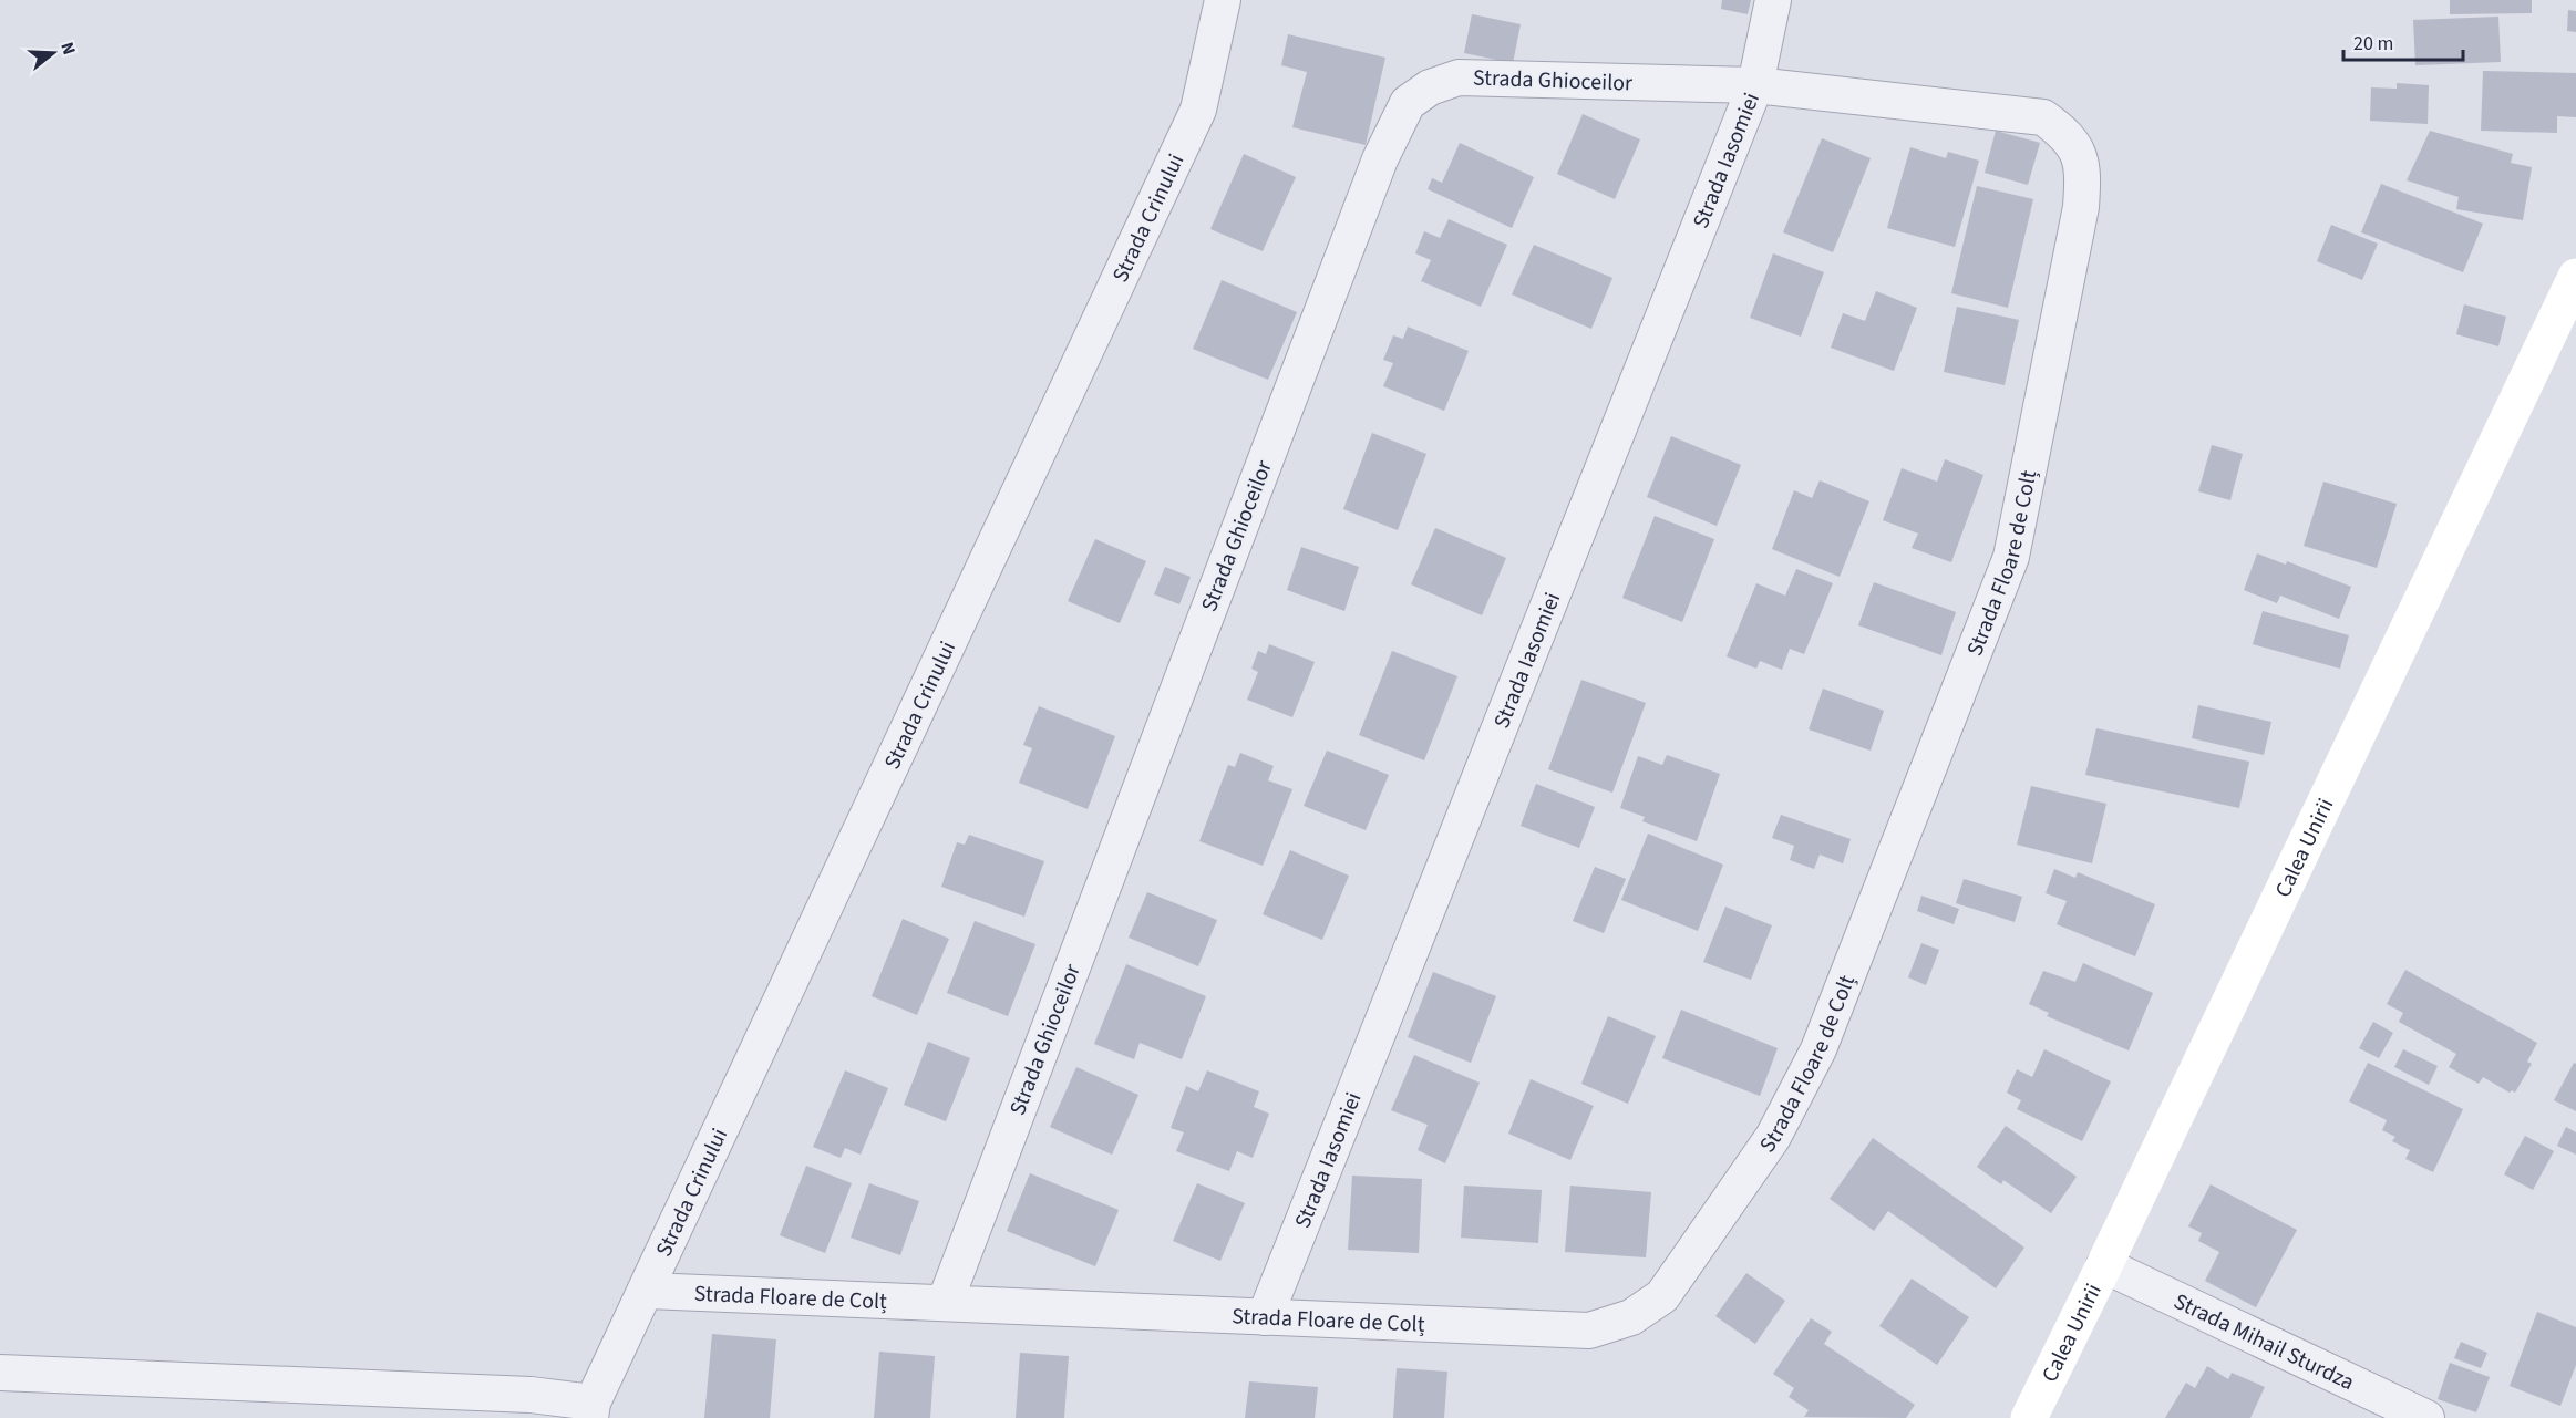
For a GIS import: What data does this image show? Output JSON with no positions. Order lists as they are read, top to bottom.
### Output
{
  "streets": {
    "main road": ["Calea Unirii"],
    "street": [
      "Strada Ghioceilor",
      "Strada Iasomiei",
      "Strada Crinului",
      "Strada Floare de Colț",
      "Strada Mihail Sturdza"
    ]
  },
  "crossings": [
    ["Strada Ghioceilor", "Strada Iasomiei"],
    ["Strada Ghioceilor", "Strada Floare de Colț"],
    ["Strada Iasomiei", "Strada Floare de Colț"],
    ["Strada Crinului", "Strada Floare de Colț"],
    ["Calea Unirii", "Strada Mihail Sturdza"]
  ],
  "scale_bar": "20 m",
  "north": "right"
}
